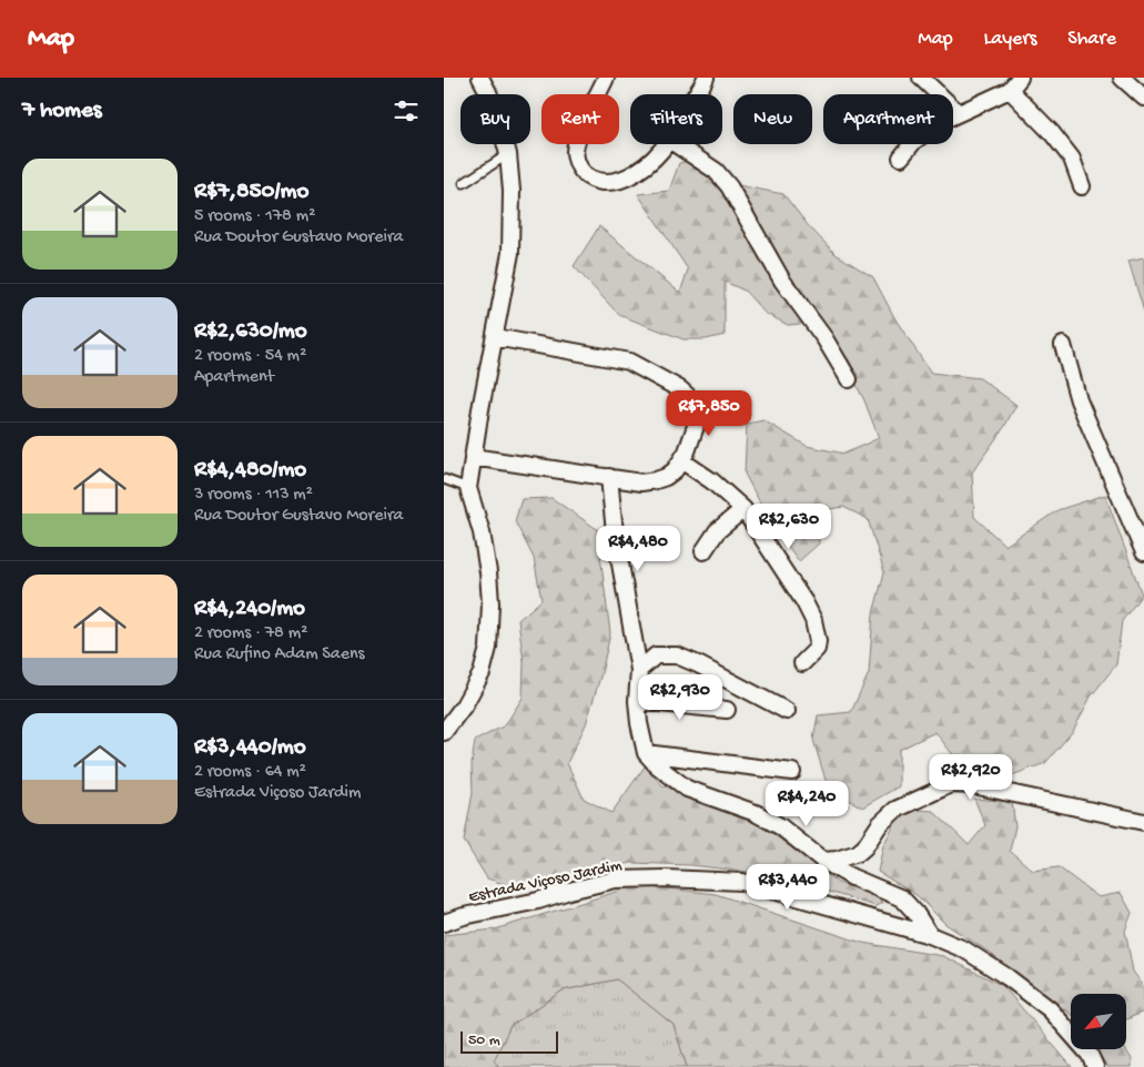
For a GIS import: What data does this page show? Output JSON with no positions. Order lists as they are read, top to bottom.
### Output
{
  "streets": {
    "street": ["Estrada Viçoso Jardim"]
  },
  "scale_bar": "50 m",
  "north": "bottom left",
  "page": {
    "header": "Map",
    "nav": ["Map", "Layers", "Share"],
    "heading": "7 homes",
    "chip": [
      "Buy",
      "Rent",
      "Filters",
      "New",
      "Apartment"
    ],
    "list": [
      {
        "name": "R$7,850/mo",
        "note": "5 rooms · 178 m² · Rua Doutor Gustavo Moreira"
      },
      {
        "name": "R$2,630/mo",
        "note": "2 rooms · 54 m² · Apartment"
      },
      {
        "name": "R$4,480/mo",
        "note": "3 rooms · 113 m² · Rua Doutor Gustavo Moreira"
      },
      {
        "name": "R$4,240/mo",
        "note": "2 rooms · 78 m² · Rua Rufino Adam Saens"
      },
      {
        "name": "R$3,440/mo",
        "note": "2 rooms · 64 m² · Estrada Viçoso Jardim"
      }
    ],
    "price": [
      "R$7,850",
      "R$2,630",
      "R$4,480",
      "R$2,930",
      "R$2,920",
      "R$4,240",
      "R$3,440"
    ],
    "scale": "50 m"
  }
}
